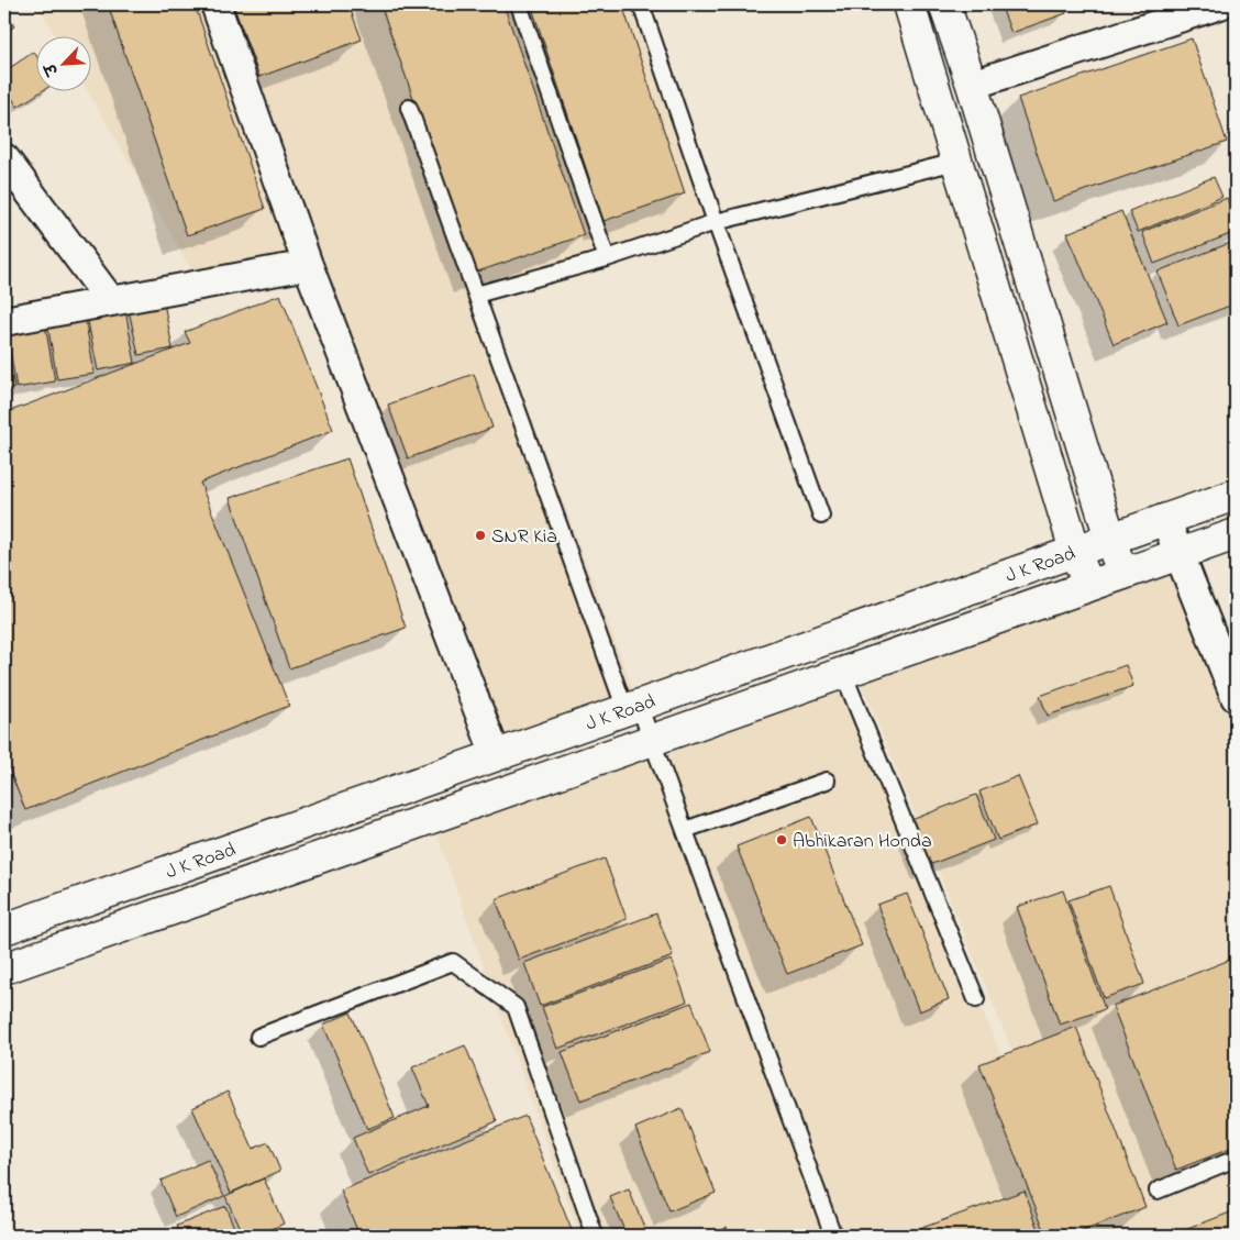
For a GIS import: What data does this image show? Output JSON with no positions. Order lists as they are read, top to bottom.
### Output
{
  "streets": {
    "main road": ["J K Road"]
  },
  "places": ["SNR Kia", "Abhikaran Honda"],
  "north": "bottom left"
}
